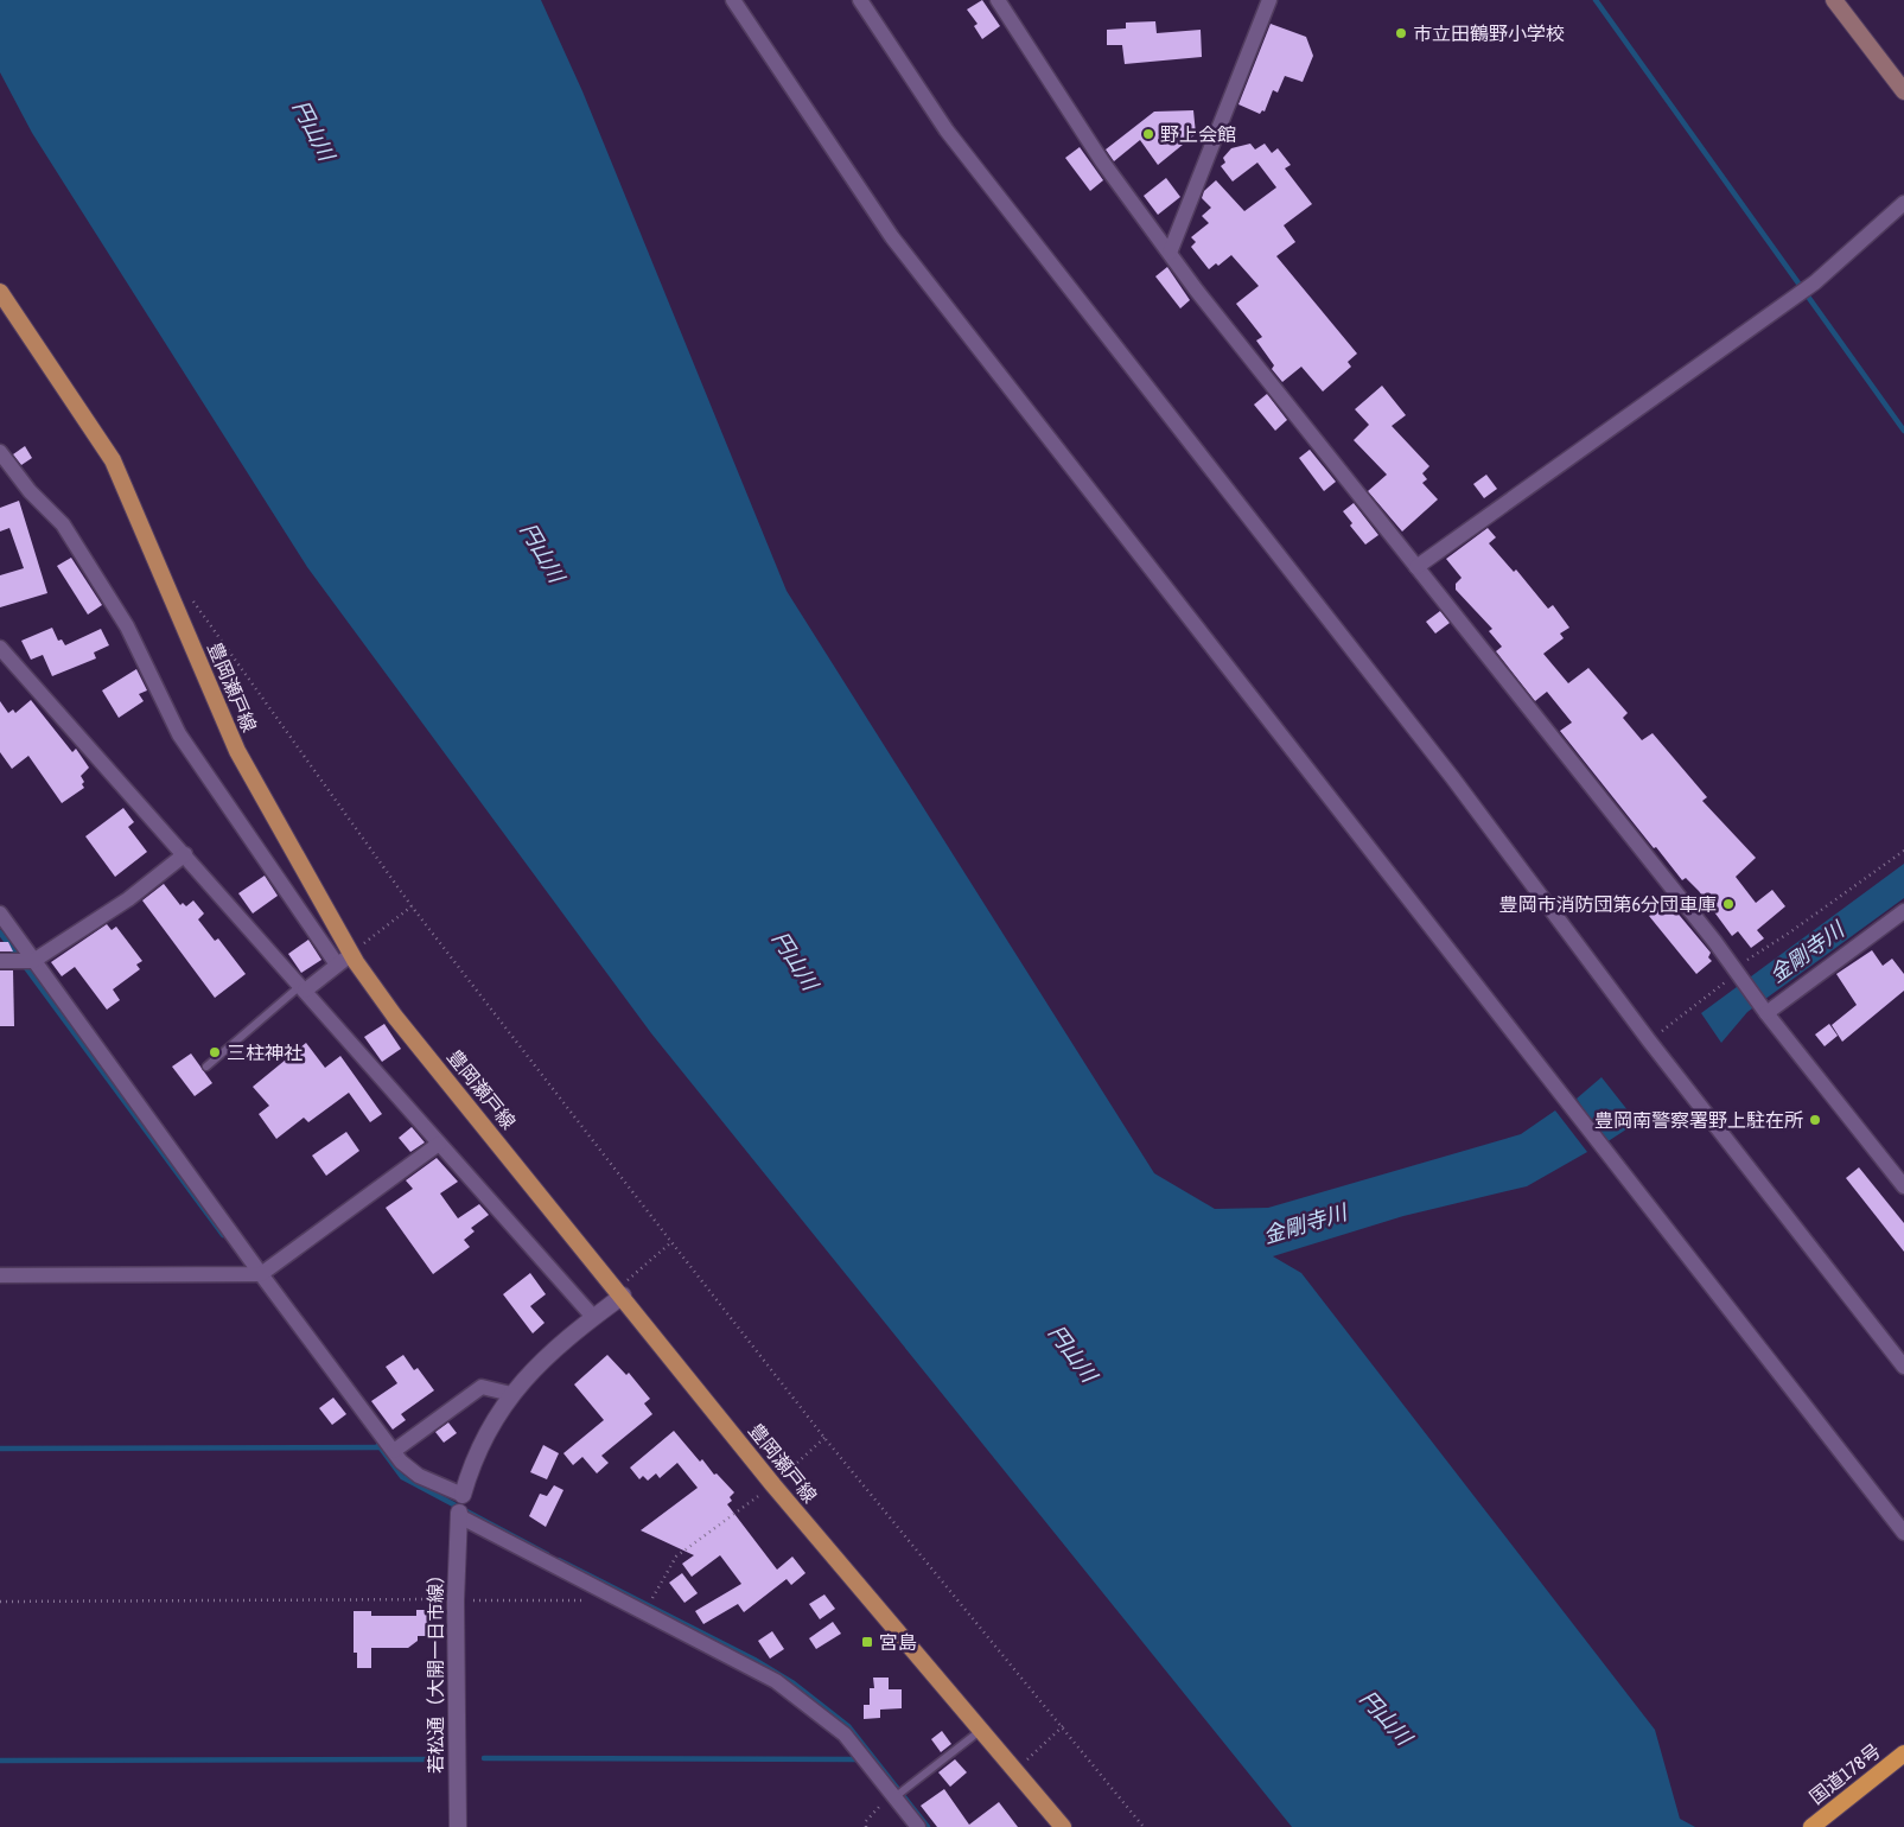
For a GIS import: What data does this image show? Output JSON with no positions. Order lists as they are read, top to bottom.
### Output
{
  "streets": {
    "highway": ["国道178号"],
    "main road": ["豊岡瀬戸線"],
    "street": ["若松通（大開一日市線）"]
  },
  "water": ["円山川", "金剛寺川"],
  "places": {
    "other": [
      "市立田鶴野小学校",
      "野上会館",
      "豊岡市消防団第6分団車庫",
      "三柱神社",
      "豊岡南警察署野上駐在所"
    ],
    "transit": ["宮島"]
  }
}
